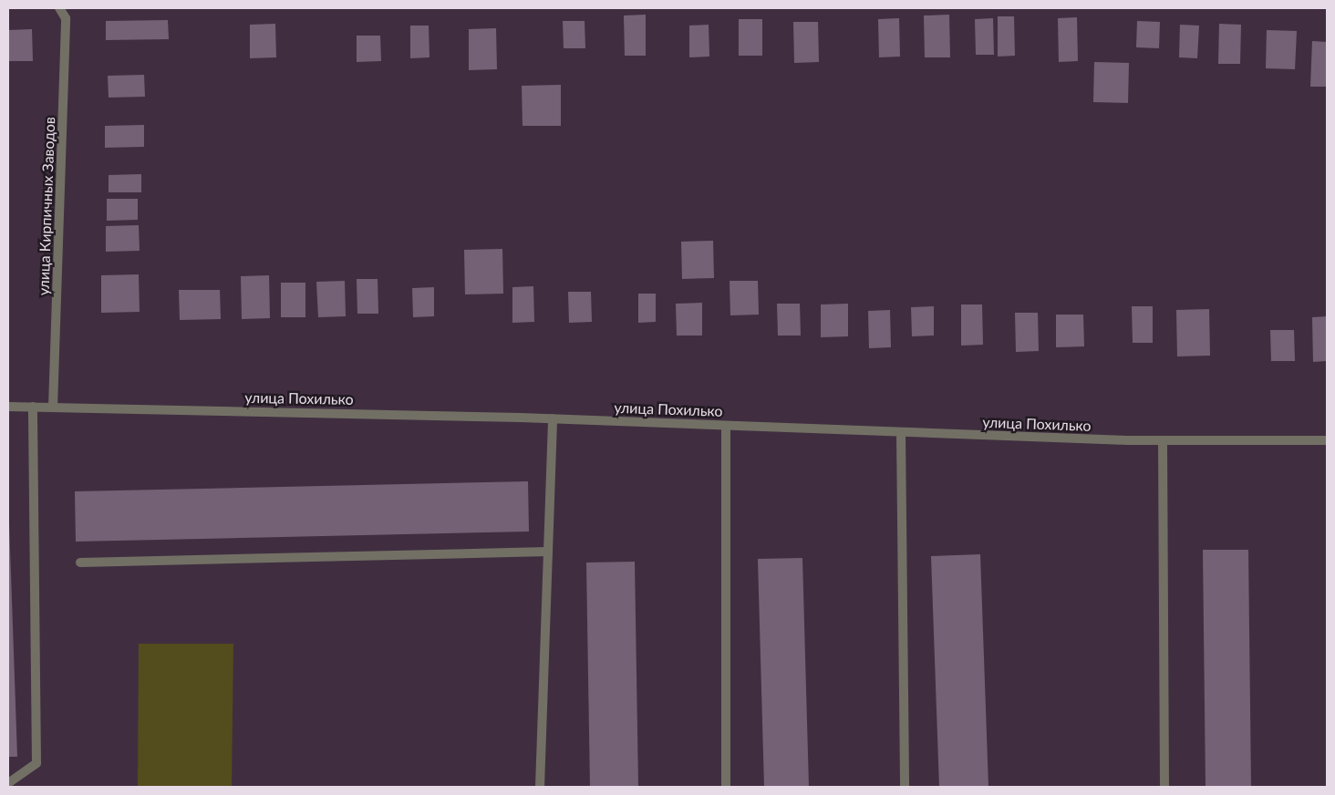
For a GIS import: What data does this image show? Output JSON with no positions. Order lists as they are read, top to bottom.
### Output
{
  "streets": {
    "street": ["улица Кирпичных Заводов", "улица Похилько"]
  },
  "crossings": [
    ["улица Кирпичных Заводов", "улица Похилько"]
  ]
}
